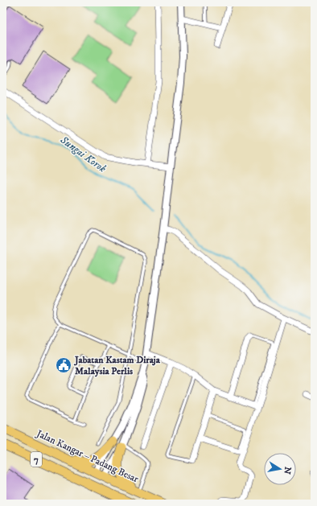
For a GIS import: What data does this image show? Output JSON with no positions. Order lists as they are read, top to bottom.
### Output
{
  "streets": {
    "highway": ["Jalan Kangar – Padang Besar", "7"]
  },
  "water": ["Sungai Korok"],
  "places": {
    "public building": ["Jabatan Kastam Diraja Malaysia Perlis"]
  },
  "north": "right"
}
